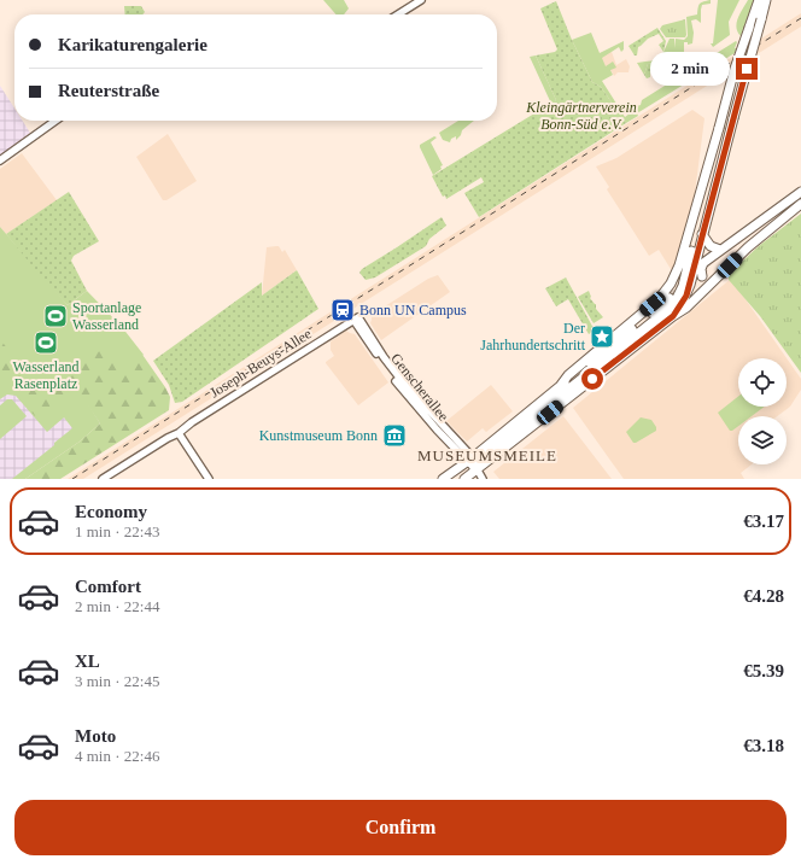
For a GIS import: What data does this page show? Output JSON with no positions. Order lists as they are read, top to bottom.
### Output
{
  "streets": {
    "street": ["Joseph-Beuys-Allee", "Genscherallee"]
  },
  "crossings": [
    ["Joseph-Beuys-Allee", "Genscherallee"]
  ],
  "districts": ["MUSEUMSMEILE"],
  "parks": ["Kleingärtnerverein Bonn-Süd e.V."],
  "places": {
    "station": ["Bonn UN Campus"],
    "sports": ["Sportanlage Wasserland", "Wasserland Rasenplatz"],
    "place": ["Der Jahrhundertschritt"],
    "museum": ["Kunstmuseum Bonn"]
  },
  "page": {
    "banner": ["Karikaturengalerie", "Reuterstraße"],
    "bubble": "2 min",
    "list": [
      {
        "name": "Economy",
        "note": "1 min · 22:43",
        "value": "€3.17"
      },
      {
        "name": "Comfort",
        "note": "2 min · 22:44",
        "value": "€4.28"
      },
      {
        "name": "XL",
        "note": "3 min · 22:45",
        "value": "€5.39"
      },
      {
        "name": "Moto",
        "note": "4 min · 22:46",
        "value": "€3.18"
      }
    ],
    "buttons": "Confirm"
  }
}
